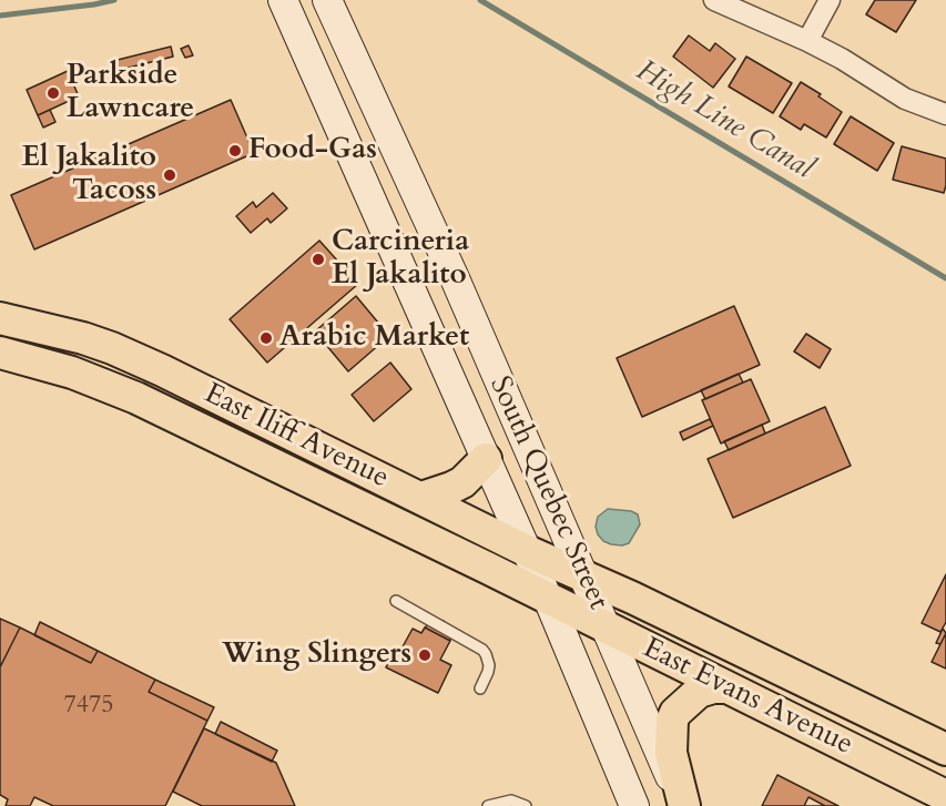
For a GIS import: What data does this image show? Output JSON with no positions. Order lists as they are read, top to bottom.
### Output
{
  "streets": {
    "main road": ["East Iliff Avenue", "South Quebec Street", "East Evans Avenue"]
  },
  "crossings": [
    ["East Iliff Avenue", "South Quebec Street"],
    ["East Iliff Avenue", "East Evans Avenue"],
    ["South Quebec Street", "East Evans Avenue"]
  ],
  "water": ["High Line Canal"],
  "places": [
    "Parkside Lawncare",
    "Food-Gas",
    "El Jakalito Tacoss",
    "Carcineria El Jakalito",
    "Arabic Market",
    "Wing Slingers"
  ],
  "house_numbers": ["7475"]
}
